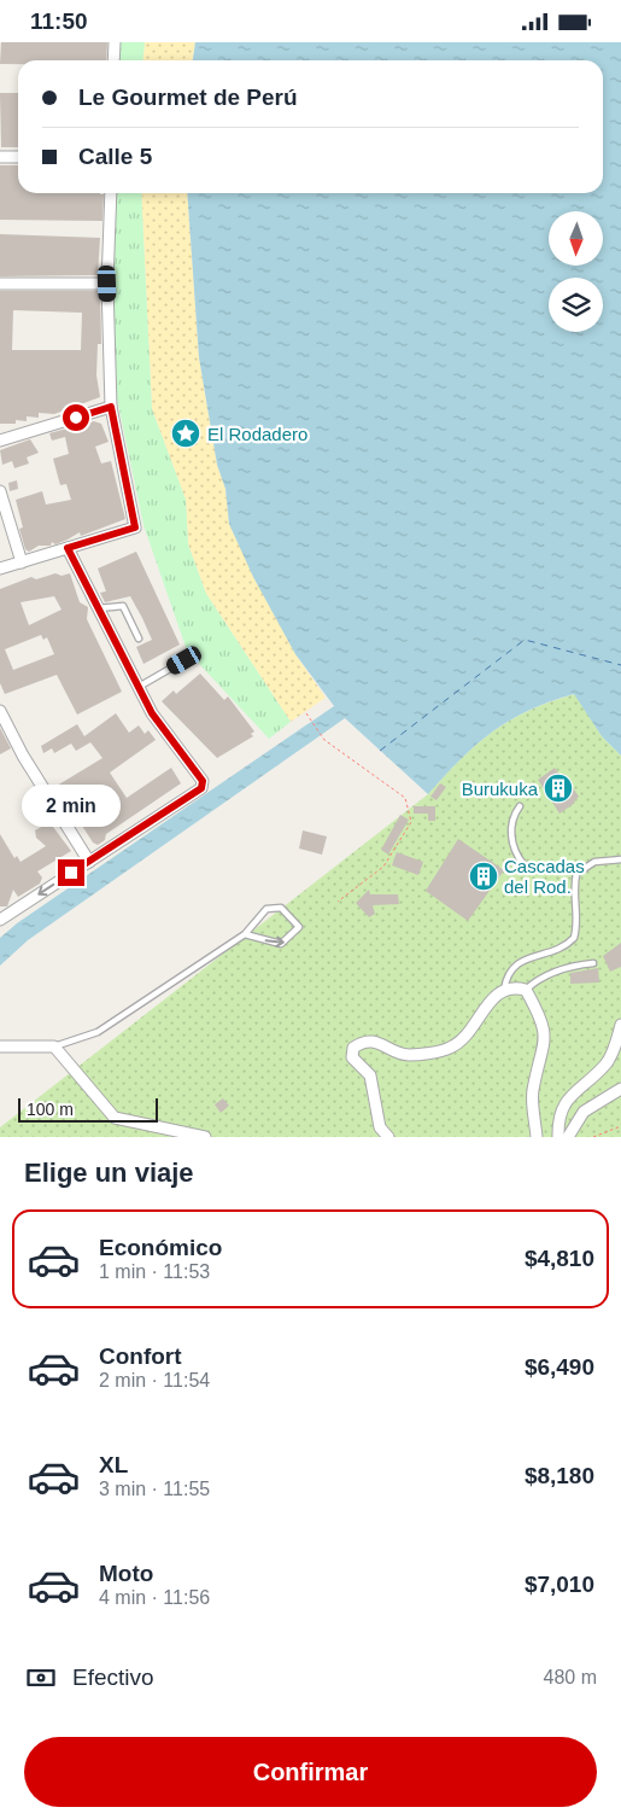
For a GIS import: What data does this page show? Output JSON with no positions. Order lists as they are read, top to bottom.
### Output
{
  "places": {
    "place": ["El Rodadero"],
    "building": ["Burukuka", "Cascadas del Rod."]
  },
  "scale_bar": "100 m",
  "north": "bottom",
  "page": {
    "status": "11:50",
    "banner": ["Le Gourmet de Perú", "Calle 5"],
    "bubble": "2 min",
    "scale": "100 m",
    "heading": "Elige un viaje",
    "list": [
      {
        "name": "Económico",
        "note": "1 min · 11:53",
        "value": "$4,810"
      },
      {
        "name": "Confort",
        "note": "2 min · 11:54",
        "value": "$6,490"
      },
      {
        "name": "XL",
        "note": "3 min · 11:55",
        "value": "$8,180"
      },
      {
        "name": "Moto",
        "note": "4 min · 11:56",
        "value": "$7,010"
      }
    ],
    "pay": ["Efectivo", "480 m"],
    "buttons": "Confirmar"
  }
}
